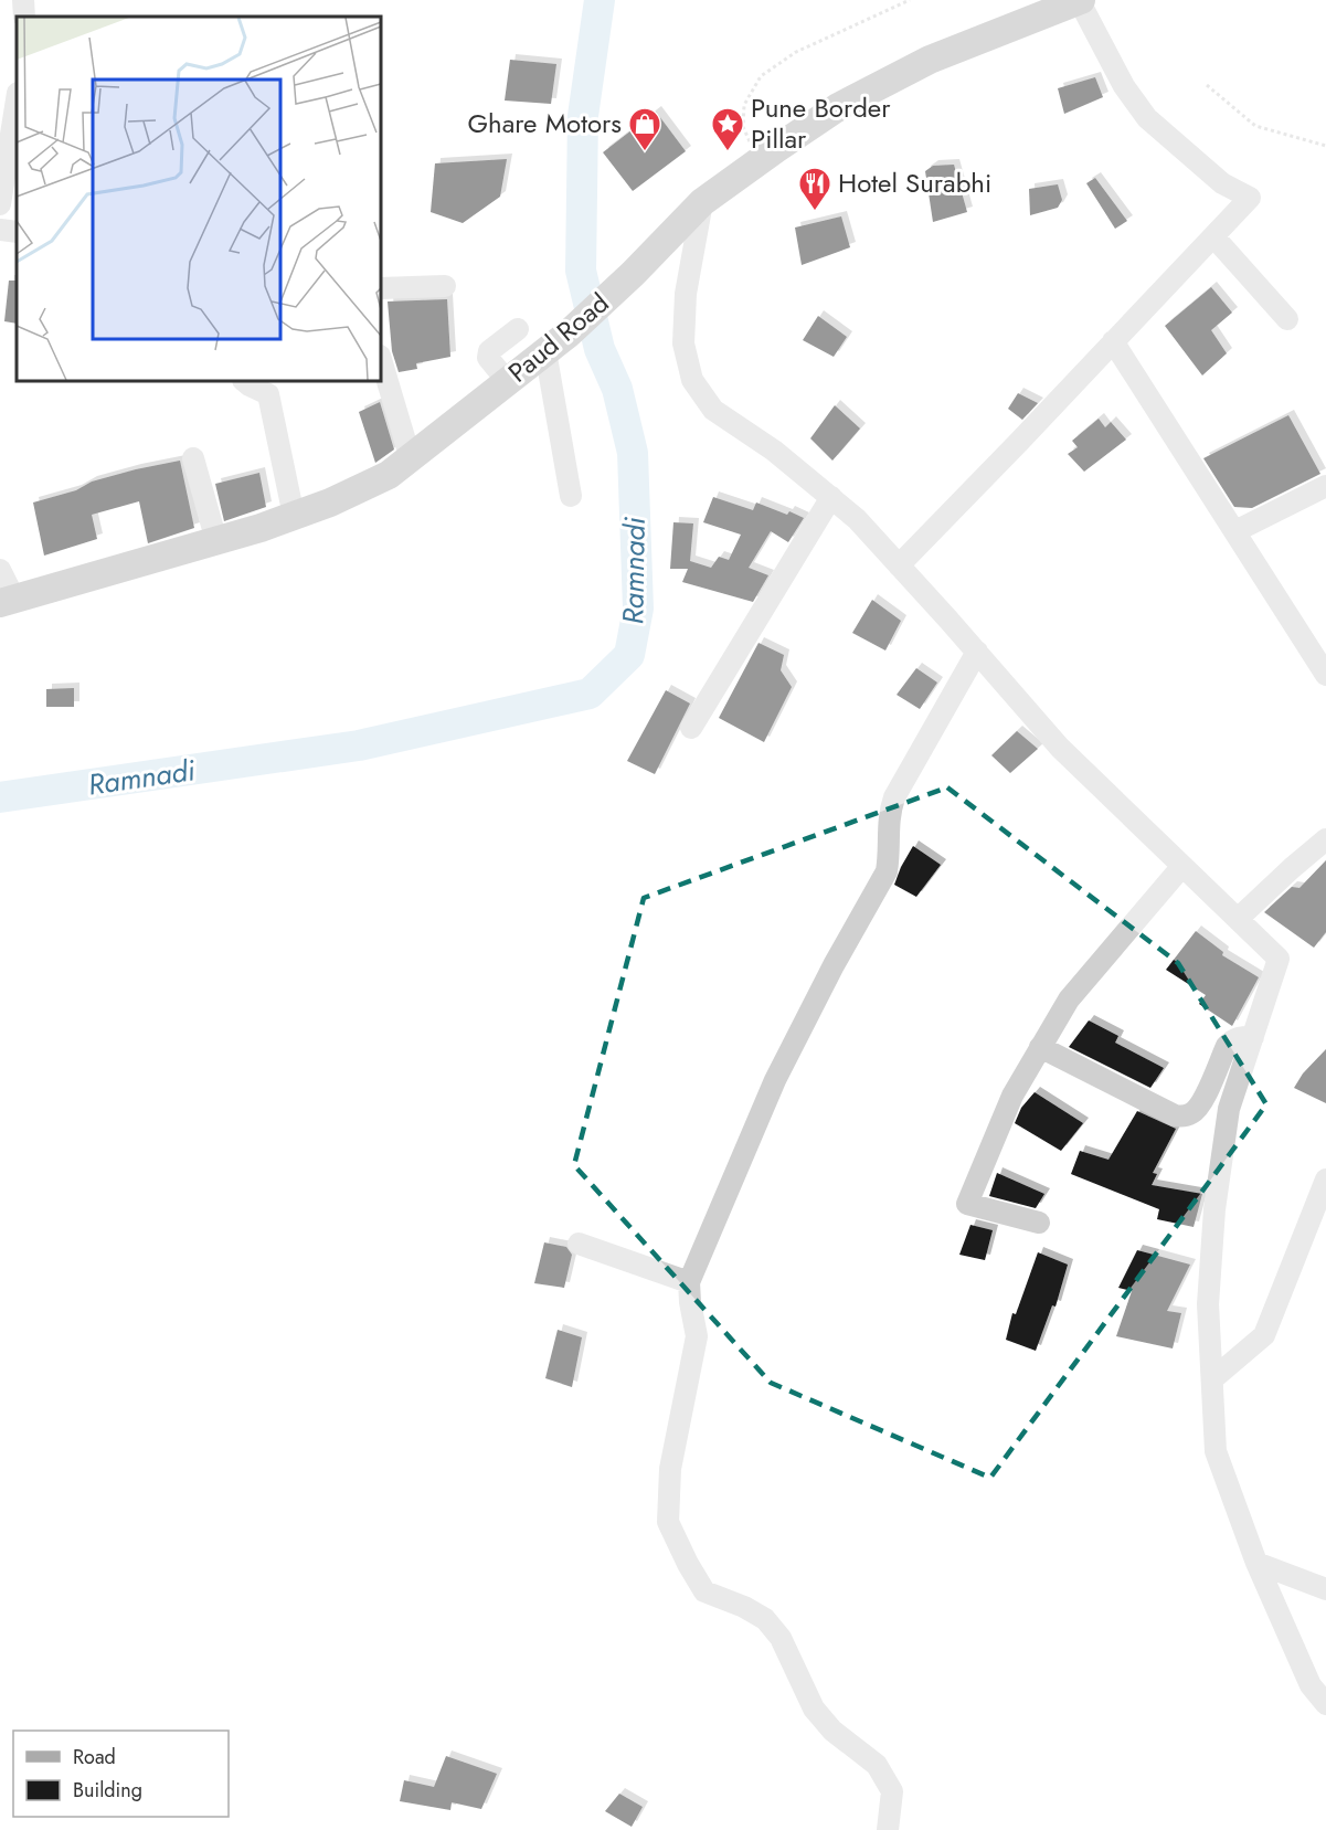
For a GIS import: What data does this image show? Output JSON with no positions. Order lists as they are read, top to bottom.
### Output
{
  "streets": {
    "main road": ["Paud Road"]
  },
  "water": ["Ramnadi"],
  "places": {
    "shop": ["Ghare Motors"],
    "place": ["Pune Border Pillar"],
    "restaurant": ["Hotel Surabhi"]
  },
  "legend": ["Road", "Building"]
}
